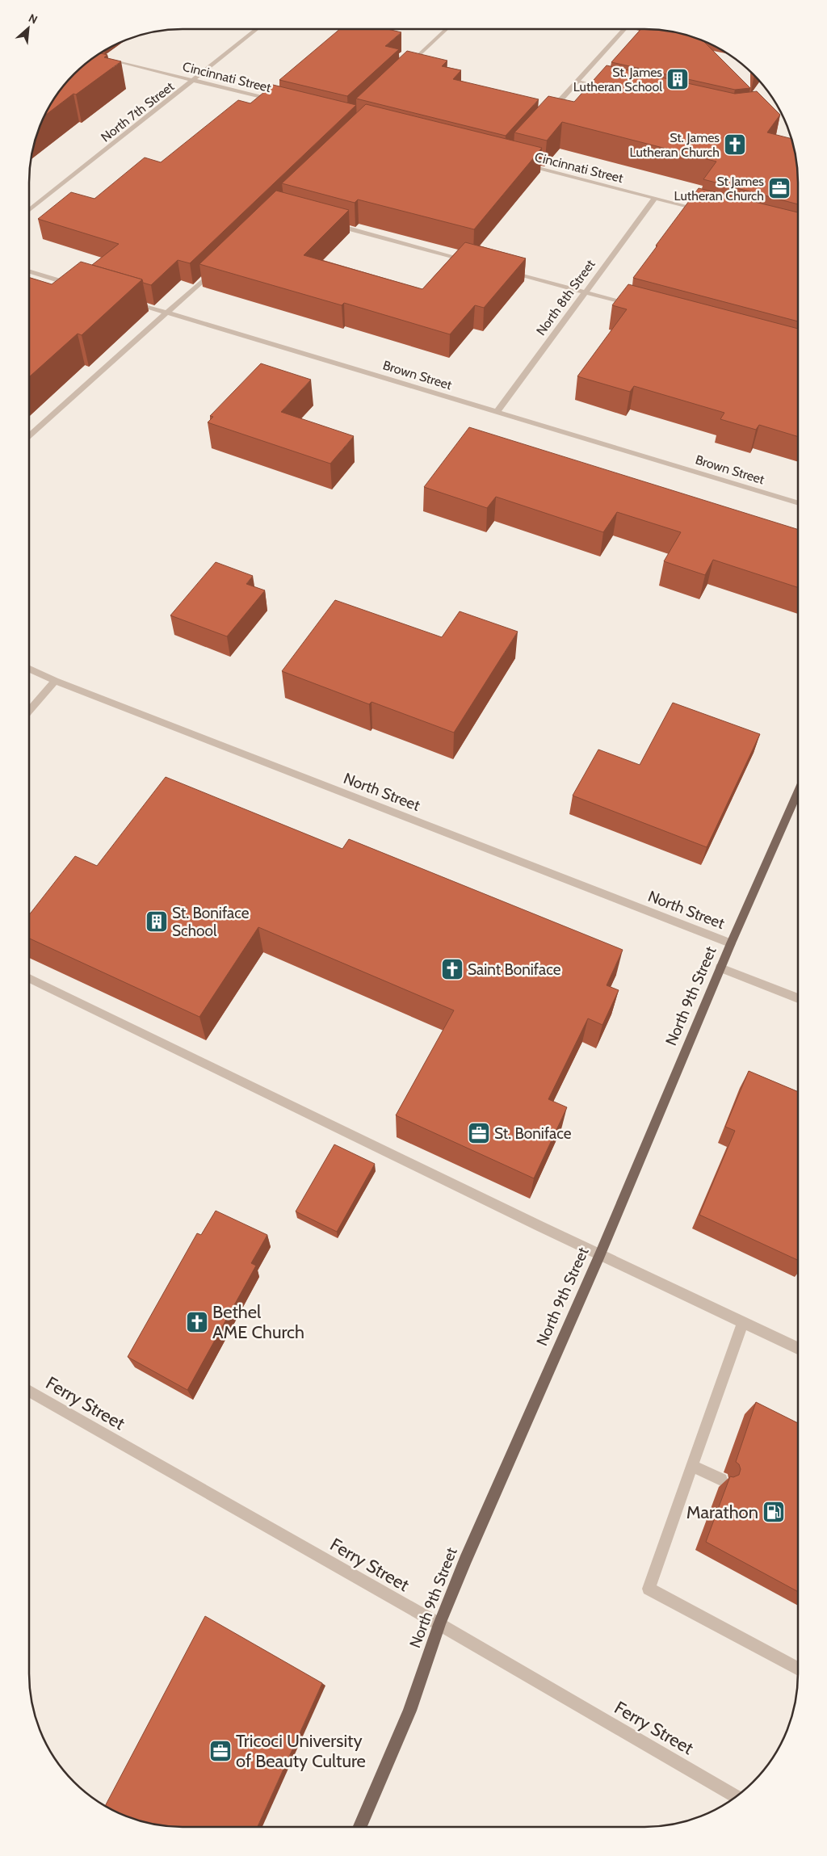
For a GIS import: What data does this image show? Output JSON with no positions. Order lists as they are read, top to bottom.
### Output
{
  "streets": {
    "main road": ["North 9th Street"],
    "street": [
      "Cincinnati Street",
      "North 7th Street",
      "North 8th Street",
      "Brown Street",
      "North Street",
      "Ferry Street"
    ]
  },
  "crossings": [
    ["Cincinnati Street", "North 7th Street"],
    ["Cincinnati Street", "North 8th Street"],
    ["North 8th Street", "Brown Street"],
    ["North Street", "North 9th Street"],
    ["North 9th Street", "Ferry Street"]
  ],
  "places": {
    "building": ["St. James Lutheran School", "St. Boniface School"],
    "church": ["St. James Lutheran Church", "Saint Boniface", "Bethel AME Church"],
    "office": ["St James Lutheran Church", "St. Boniface", "Tricoci University of Beauty Culture"],
    "fuel station": ["Marathon"]
  },
  "north": "top right"
}
